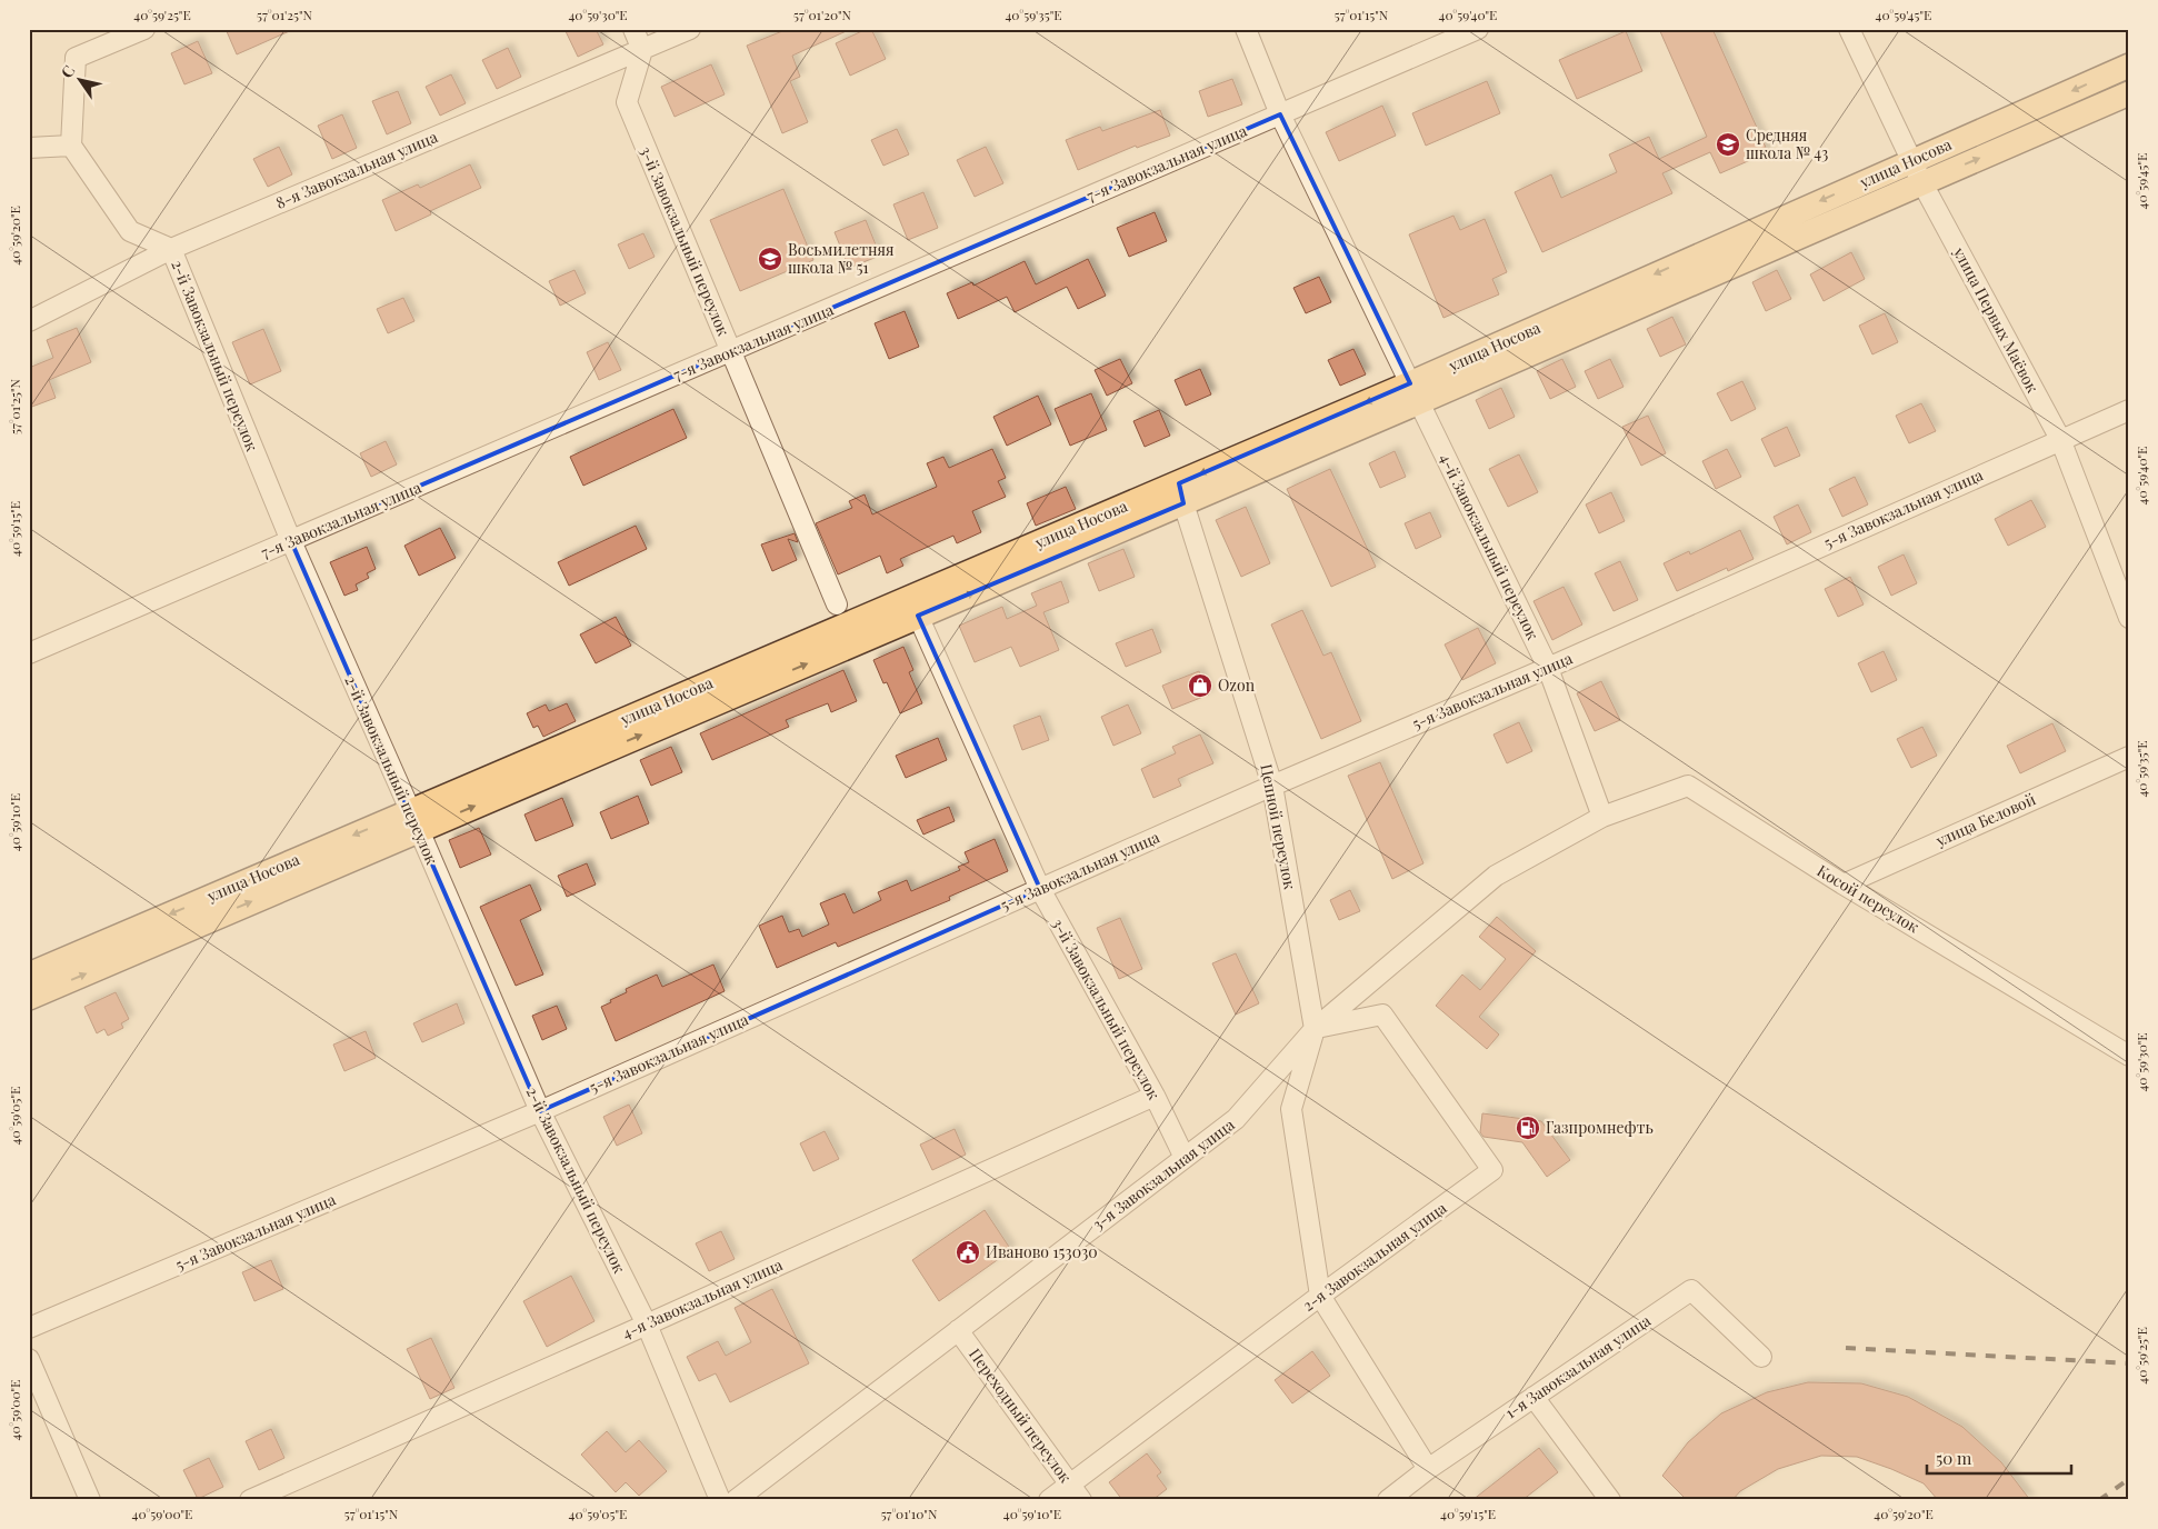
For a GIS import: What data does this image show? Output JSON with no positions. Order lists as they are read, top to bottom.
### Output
{
  "streets": {
    "main road": ["улица Носова"],
    "street": [
      "7-я Завокзальная улица",
      "8-я Завокзальная улица",
      "3-й Завокзальный переулок",
      "улица Первых Маёвок",
      "2-й Завокзальный переулок",
      "5-я Завокзальная улица",
      "4-й Завокзальный переулок",
      "улица Беловой",
      "Цепной переулок",
      "Косой переулок",
      "3-я Завокзальная улица",
      "2-я Завокзальная улица",
      "4-я Завокзальная улица",
      "1-я Завокзальная улица",
      "Переходный переулок"
    ]
  },
  "crossings": [
    ["7-я Завокзальная улица", "3-й Завокзальный переулок"],
    ["7-я Завокзальная улица", "2-й Завокзальный переулок"],
    ["7-я Завокзальная улица", "4-й Завокзальный переулок"],
    ["улица Носова", "3-й Завокзальный переулок"],
    ["улица Носова", "улица Первых Маёвок"],
    ["улица Носова", "2-й Завокзальный переулок"],
    ["улица Носова", "4-й Завокзальный переулок"],
    ["улица Носова", "Цепной переулок"],
    ["8-я Завокзальная улица", "3-й Завокзальный переулок"],
    ["8-я Завокзальная улица", "2-й Завокзальный переулок"],
    ["3-й Завокзальный переулок", "5-я Завокзальная улица"],
    ["3-й Завокзальный переулок", "3-я Завокзальная улица"],
    ["3-й Завокзальный переулок", "4-я Завокзальная улица"],
    ["улица Первых Маёвок", "5-я Завокзальная улица"],
    ["2-й Завокзальный переулок", "5-я Завокзальная улица"],
    ["2-й Завокзальный переулок", "4-я Завокзальная улица"],
    ["5-я Завокзальная улица", "4-й Завокзальный переулок"],
    ["5-я Завокзальная улица", "Цепной переулок"],
    ["4-й Завокзальный переулок", "Косой переулок"],
    ["4-й Завокзальный переулок", "3-я Завокзальная улица"],
    ["улица Беловой", "Косой переулок"],
    ["Цепной переулок", "3-я Завокзальная улица"],
    ["Цепной переулок", "2-я Завокзальная улица"],
    ["Косой переулок", "3-я Завокзальная улица"],
    ["3-я Завокзальная улица", "2-я Завокзальная улица"],
    ["3-я Завокзальная улица", "Переходный переулок"],
    ["2-я Завокзальная улица", "Переходный переулок"]
  ],
  "places": {
    "school or university": ["Средняя школа № 43", "Восьмилетняя школа № 51"],
    "shop": ["Ozon"],
    "fuel station": ["Газпромнефть"],
    "public building": ["Иваново 153030"]
  },
  "scale_bar": "50 m",
  "north": "top left",
  "coordinates": [
    "40°59'25\"E",
    "57°01'25\"N",
    "40°59'30\"E",
    "57°01'20\"N",
    "40°59'35\"E",
    "57°01'15\"N",
    "40°59'40\"E",
    "40°59'45\"E",
    "40°59'20\"E",
    "40°59'15\"E",
    "40°59'10\"E",
    "40°59'05\"E",
    "40°59'00\"E",
    "57°01'10\"N"
  ]
}
